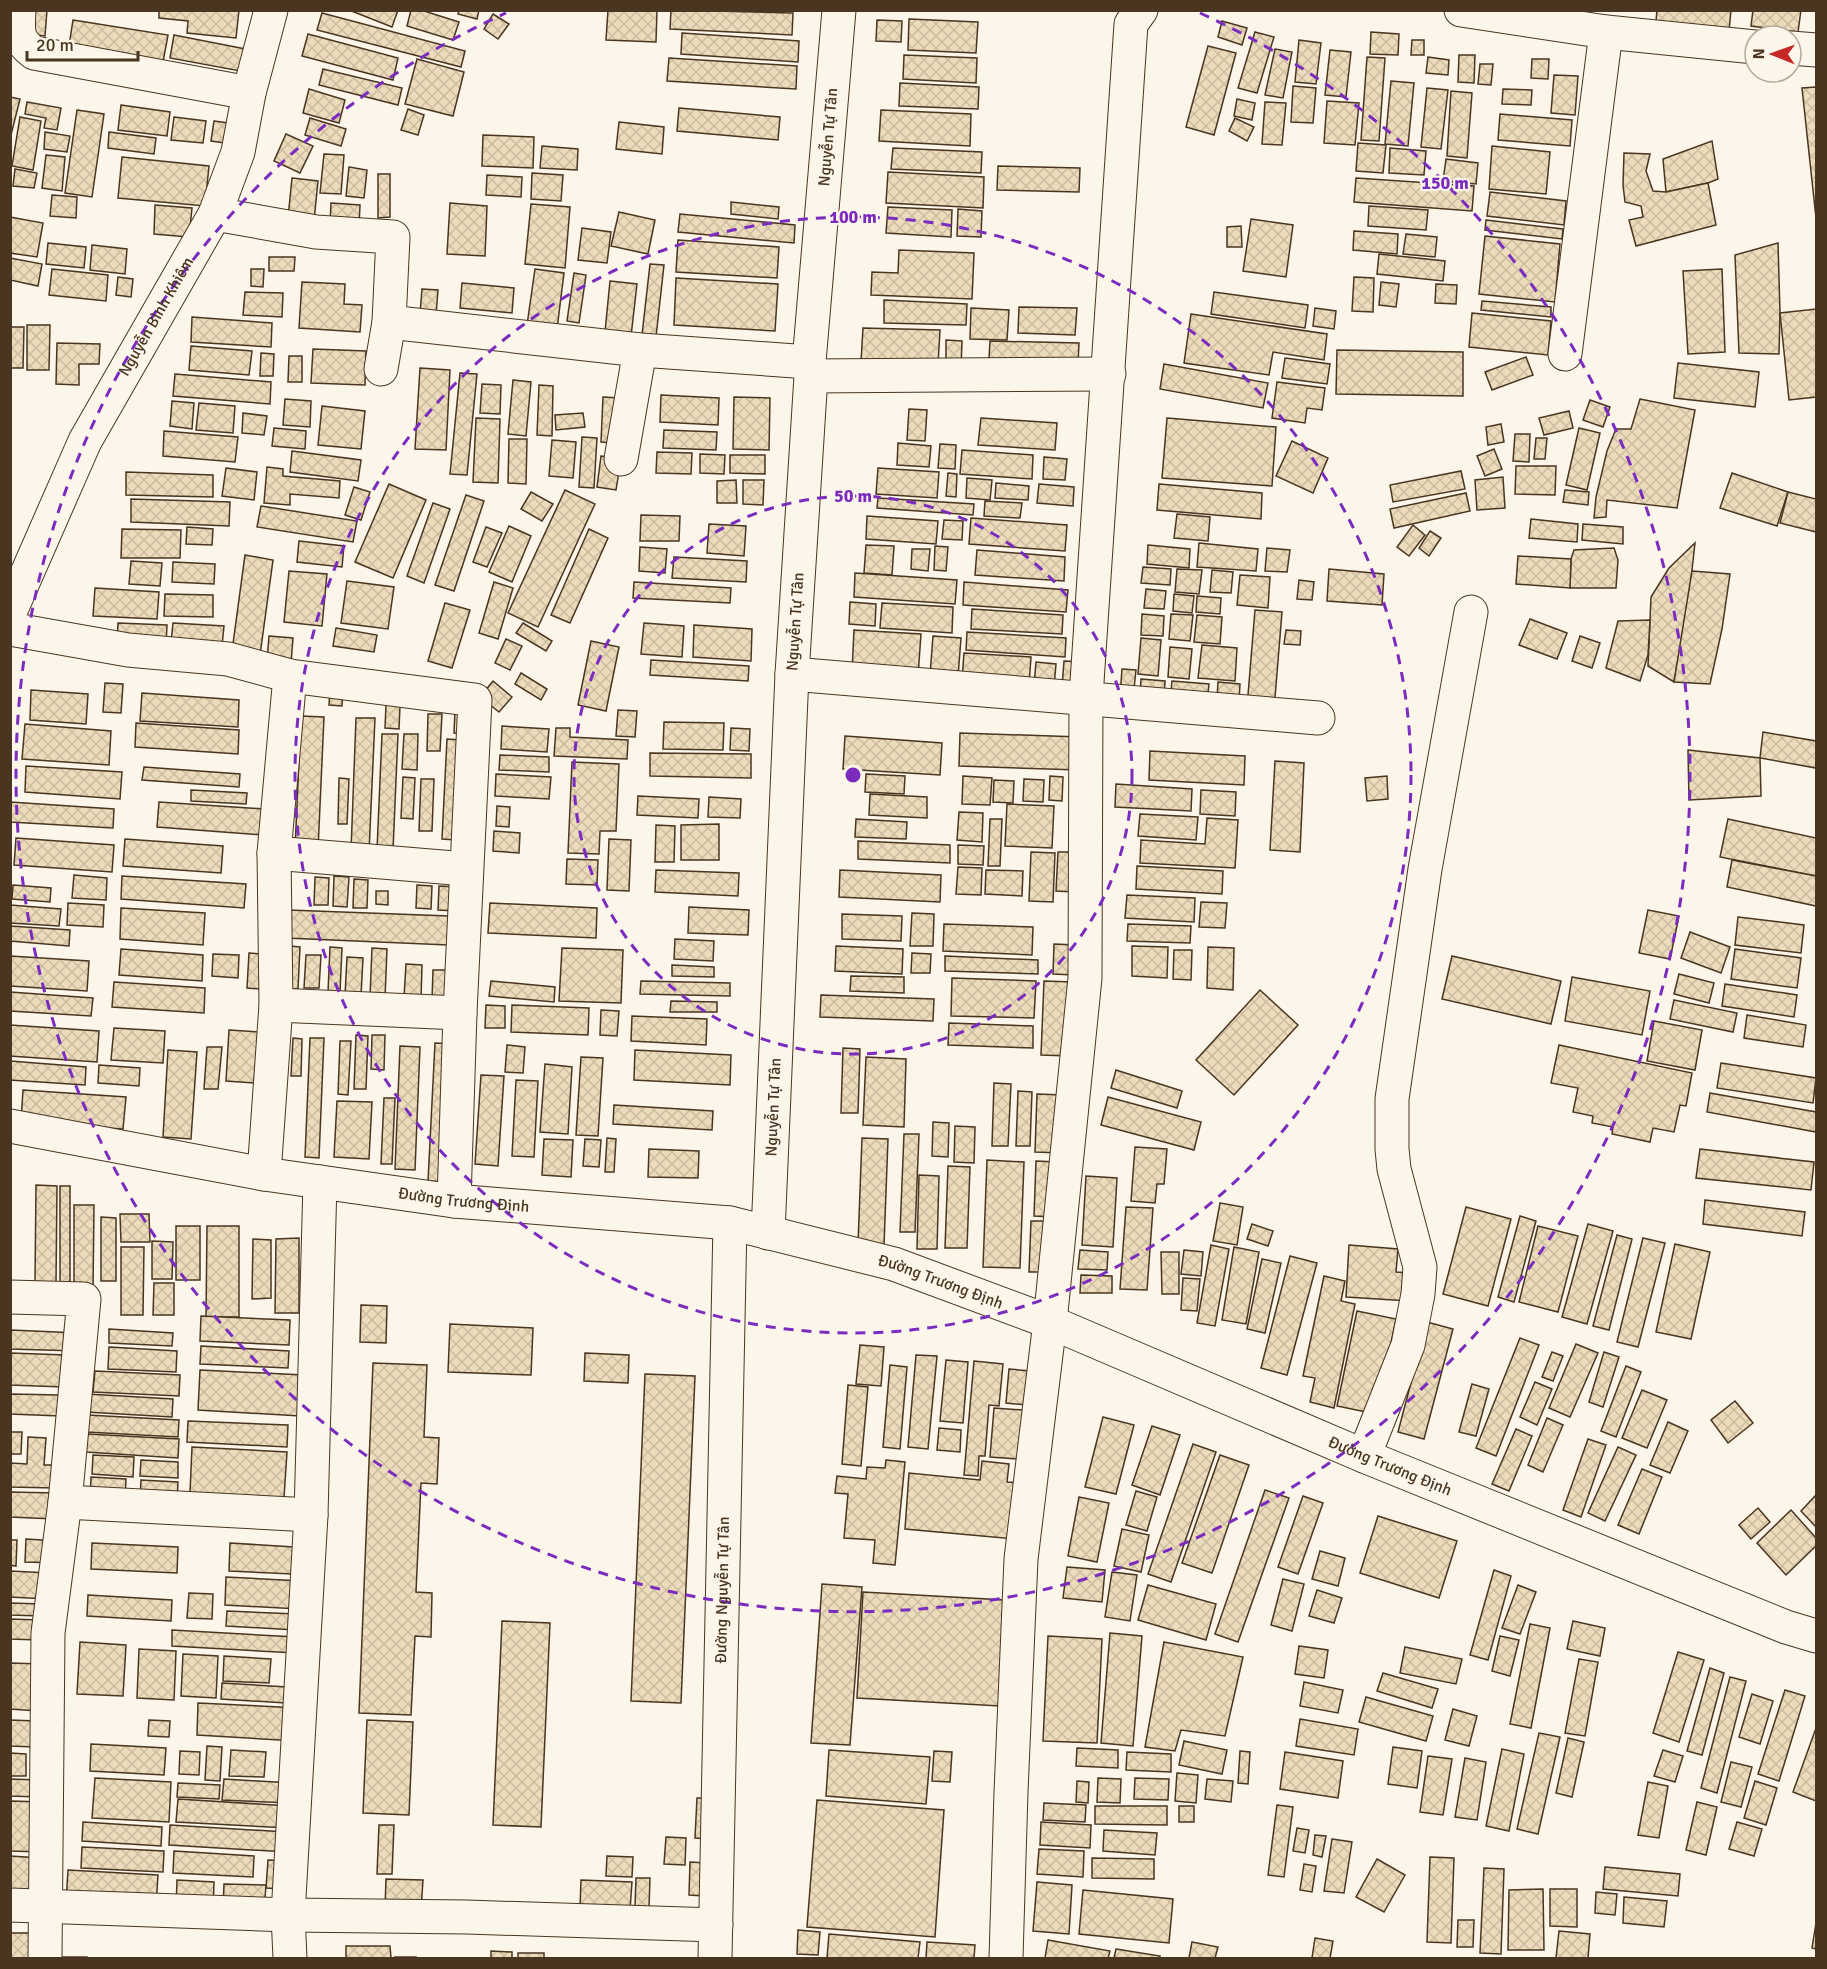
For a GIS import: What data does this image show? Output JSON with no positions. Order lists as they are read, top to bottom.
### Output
{
  "streets": {
    "street": [
      "Nguyễn Tự Tân",
      "Nguyễn Bình Khiêm",
      "Đường Trương Định",
      "Đường Nguyễn Tự Tân"
    ]
  },
  "crossings": [
    ["Nguyễn Tự Tân", "Đường Trương Định"],
    ["Đường Trương Định", "Đường Nguyễn Tự Tân"]
  ],
  "scale_bar": "20 m",
  "north": "left",
  "rings": ["150 m", "100 m", "50 m"]
}
